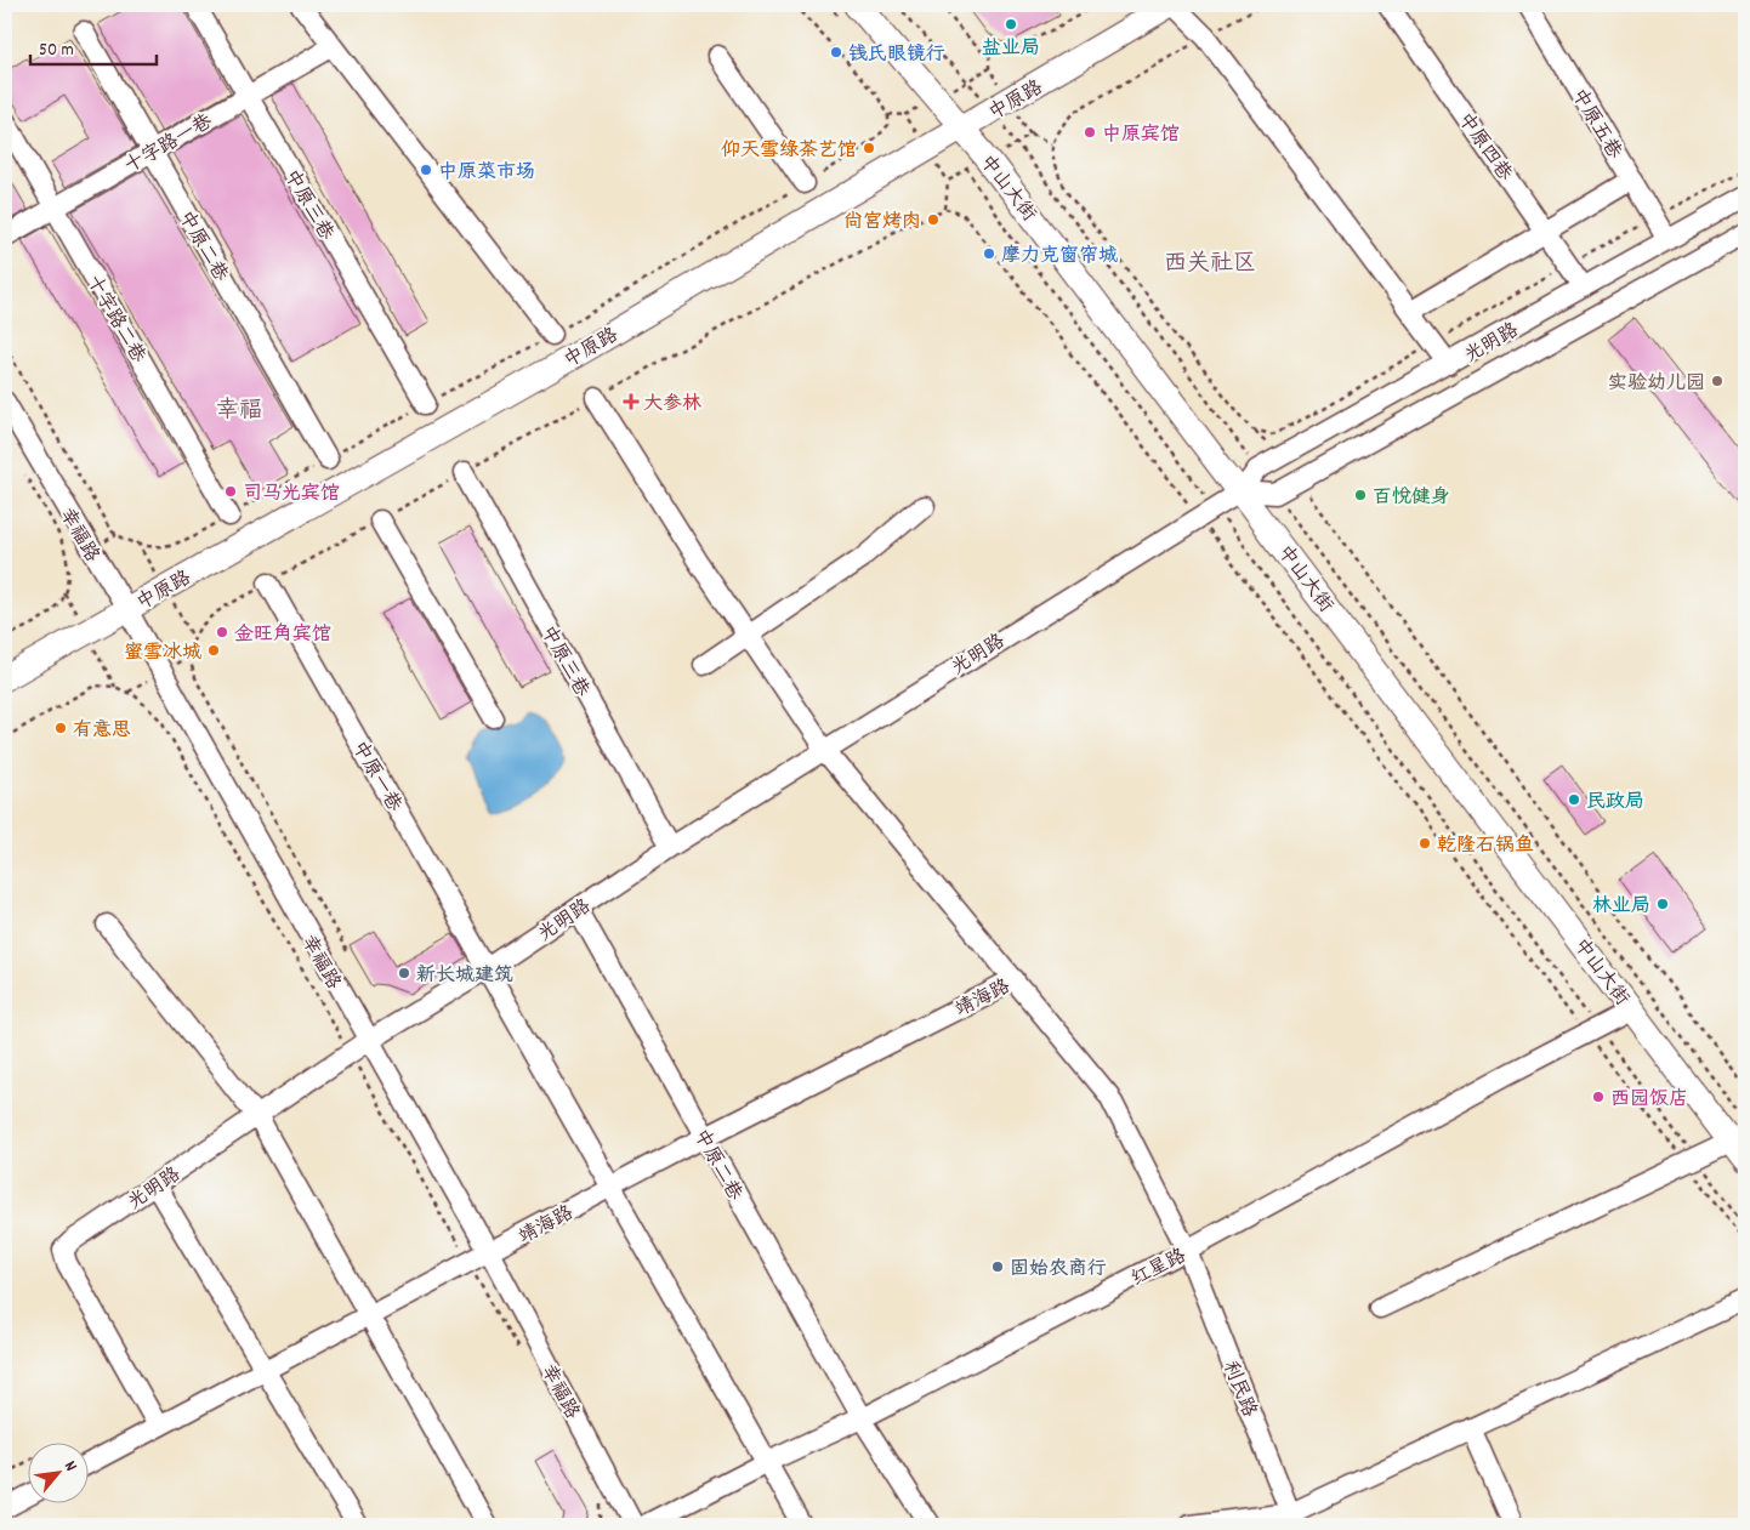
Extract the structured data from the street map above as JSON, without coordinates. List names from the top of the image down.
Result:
{
  "streets": {
    "main road": ["中原路", "中山大街"],
    "street": [
      "中原五巷",
      "十字路一巷",
      "中原四巷",
      "中原三巷",
      "中原二巷",
      "十字路二巷",
      "光明路",
      "幸福路",
      "中原一巷",
      "靖海路",
      "红星路",
      "利民路"
    ]
  },
  "crossings": [
    ["中原路", "中山大街"],
    ["中原路", "幸福路"],
    ["中原五巷", "光明路"],
    ["十字路一巷", "中原三巷"],
    ["十字路一巷", "中原二巷"],
    ["十字路一巷", "十字路二巷"],
    ["中原四巷", "光明路"],
    ["中山大街", "光明路"],
    ["中山大街", "红星路"],
    ["中原三巷", "光明路"],
    ["中原二巷", "光明路"],
    ["中原二巷", "靖海路"],
    ["中原二巷", "红星路"],
    ["光明路", "幸福路"],
    ["光明路", "中原一巷"],
    ["光明路", "靖海路"],
    ["光明路", "利民路"],
    ["幸福路", "靖海路"],
    ["中原一巷", "靖海路"],
    ["中原一巷", "红星路"],
    ["靖海路", "利民路"],
    ["红星路", "利民路"]
  ],
  "districts": ["西关社区", "幸福"],
  "places": {
    "other": [
      "盐业局",
      "钱氏眼镜行",
      "中原宾馆",
      "仰天雪绿茶艺馆",
      "中原菜市场",
      "尚宫烤肉",
      "摩力克窗帘城",
      "实验幼儿园",
      "司马光宾馆",
      "百悦健身",
      "金旺角宾馆",
      "蜜雪冰城",
      "有意思",
      "民政局",
      "乾隆石锅鱼",
      "林业局",
      "新长城建筑",
      "西园饭店",
      "固始农商行"
    ],
    "health": ["大参林"]
  },
  "scale_bar": "50 m",
  "north": "top right"
}
